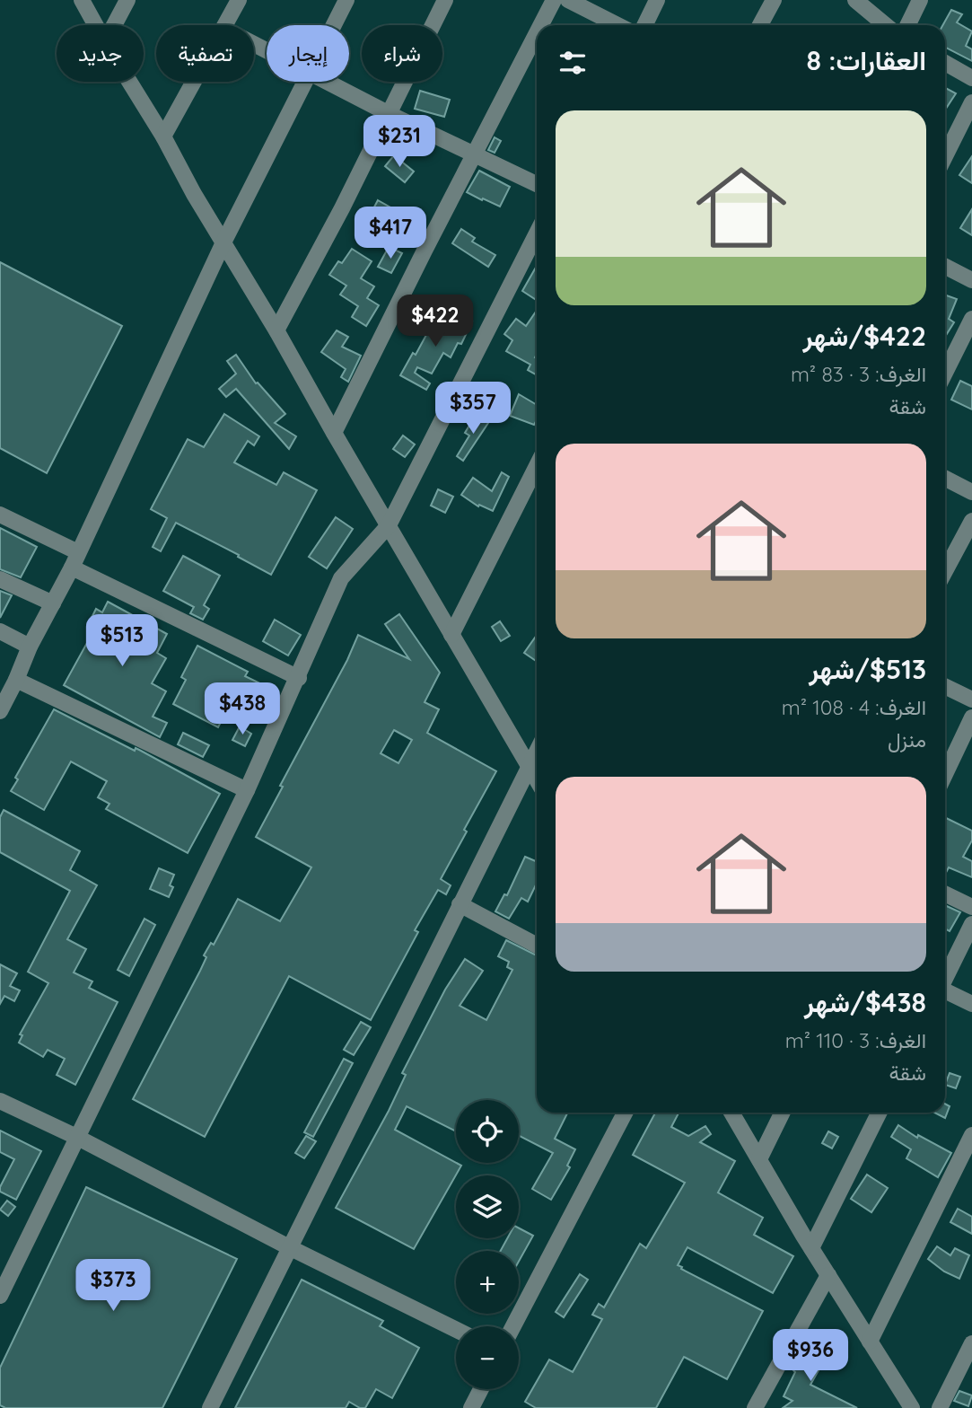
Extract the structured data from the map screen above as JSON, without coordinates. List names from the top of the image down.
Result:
{
  "page": {
    "chip": [
      "شراء",
      "إيجار",
      "تصفية",
      "جديد"
    ],
    "heading": "العقارات: 8",
    "list": [
      {
        "name": "$422/شهر",
        "note": "الغرف: 3 · 83 m² · شقة"
      },
      {
        "name": "$513/شهر",
        "note": "الغرف: 4 · 108 m² · منزل"
      },
      {
        "name": "$438/شهر",
        "note": "الغرف: 3 · 110 m² · شقة"
      }
    ],
    "price": [
      "$231",
      "$417",
      "$422",
      "$357",
      "$513",
      "$438",
      "$373",
      "$936"
    ],
    "map_buttons": ["+", "−"]
  }
}
